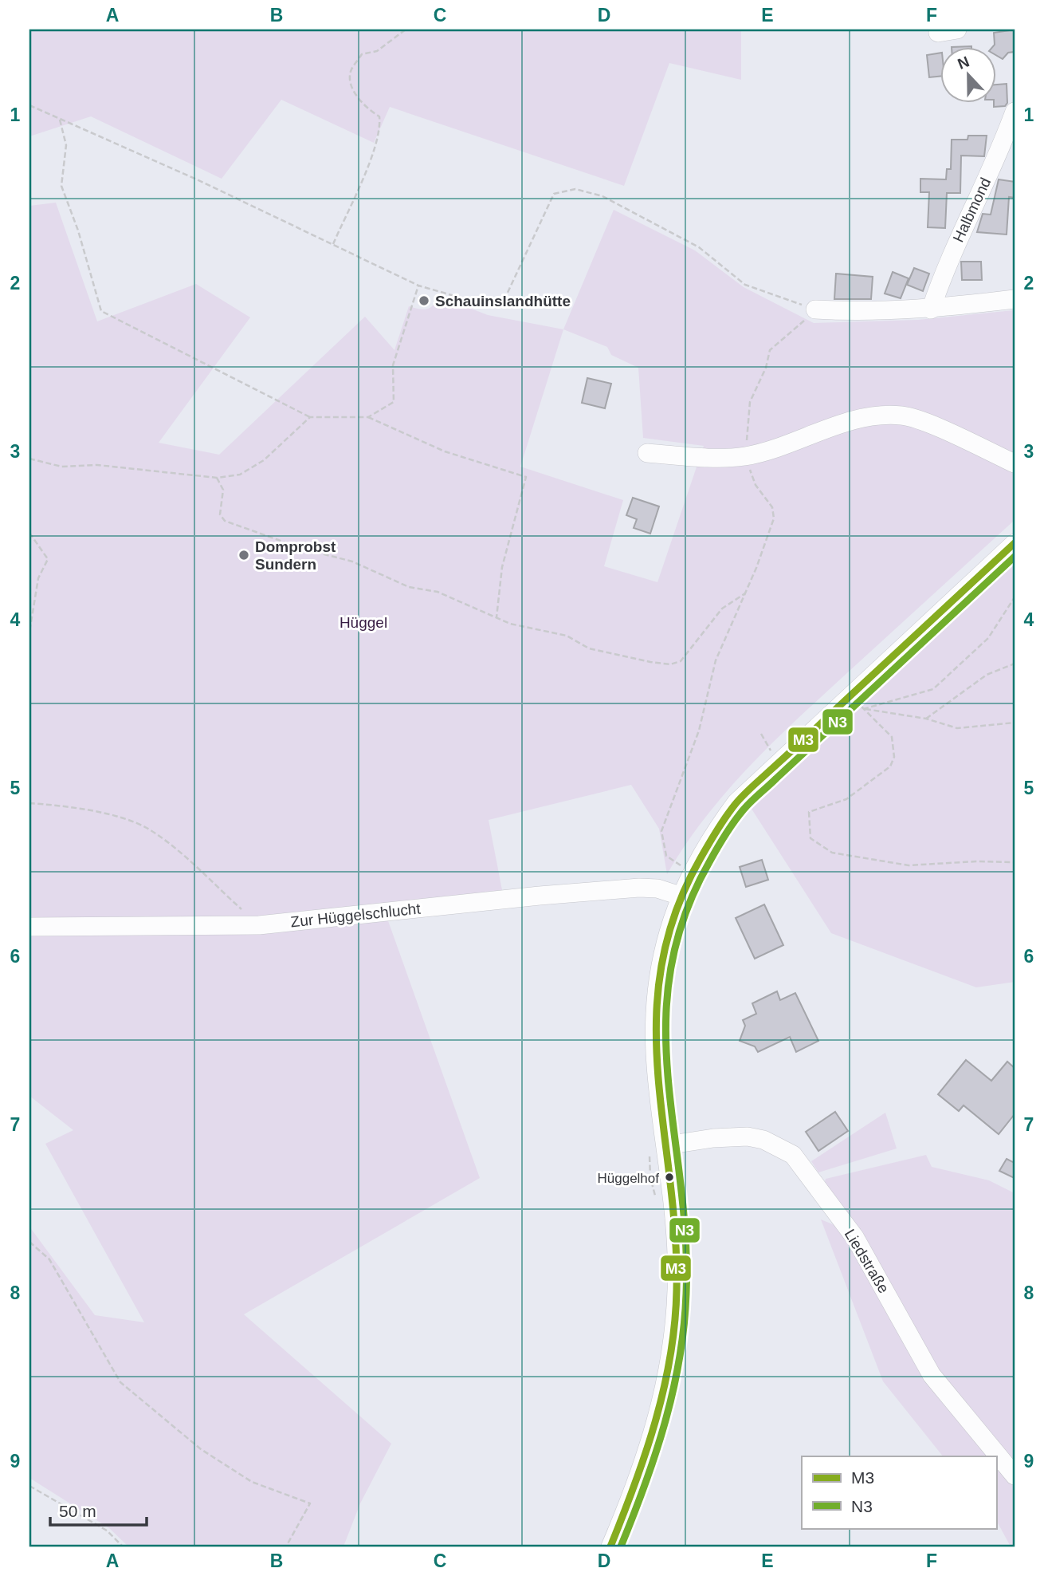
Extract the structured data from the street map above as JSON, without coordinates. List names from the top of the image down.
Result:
{
  "streets": {
    "street": ["Halbmond", "Zur Hüggelschlucht", "Liedstraße"]
  },
  "parks": ["Hüggel"],
  "places": ["Schauinslandhütte", "Domprobst Sundern", "Hüggelhof"],
  "lines": ["transit line M3", "transit line N3"],
  "legend": ["M3", "N3"],
  "scale_bar": "50 m",
  "north": "top",
  "grid": {
    "columns": [
      "A",
      "B",
      "C",
      "D",
      "E",
      "F"
    ],
    "rows": [
      "1",
      "2",
      "3",
      "4",
      "5",
      "6",
      "7",
      "8",
      "9"
    ]
  }
}
